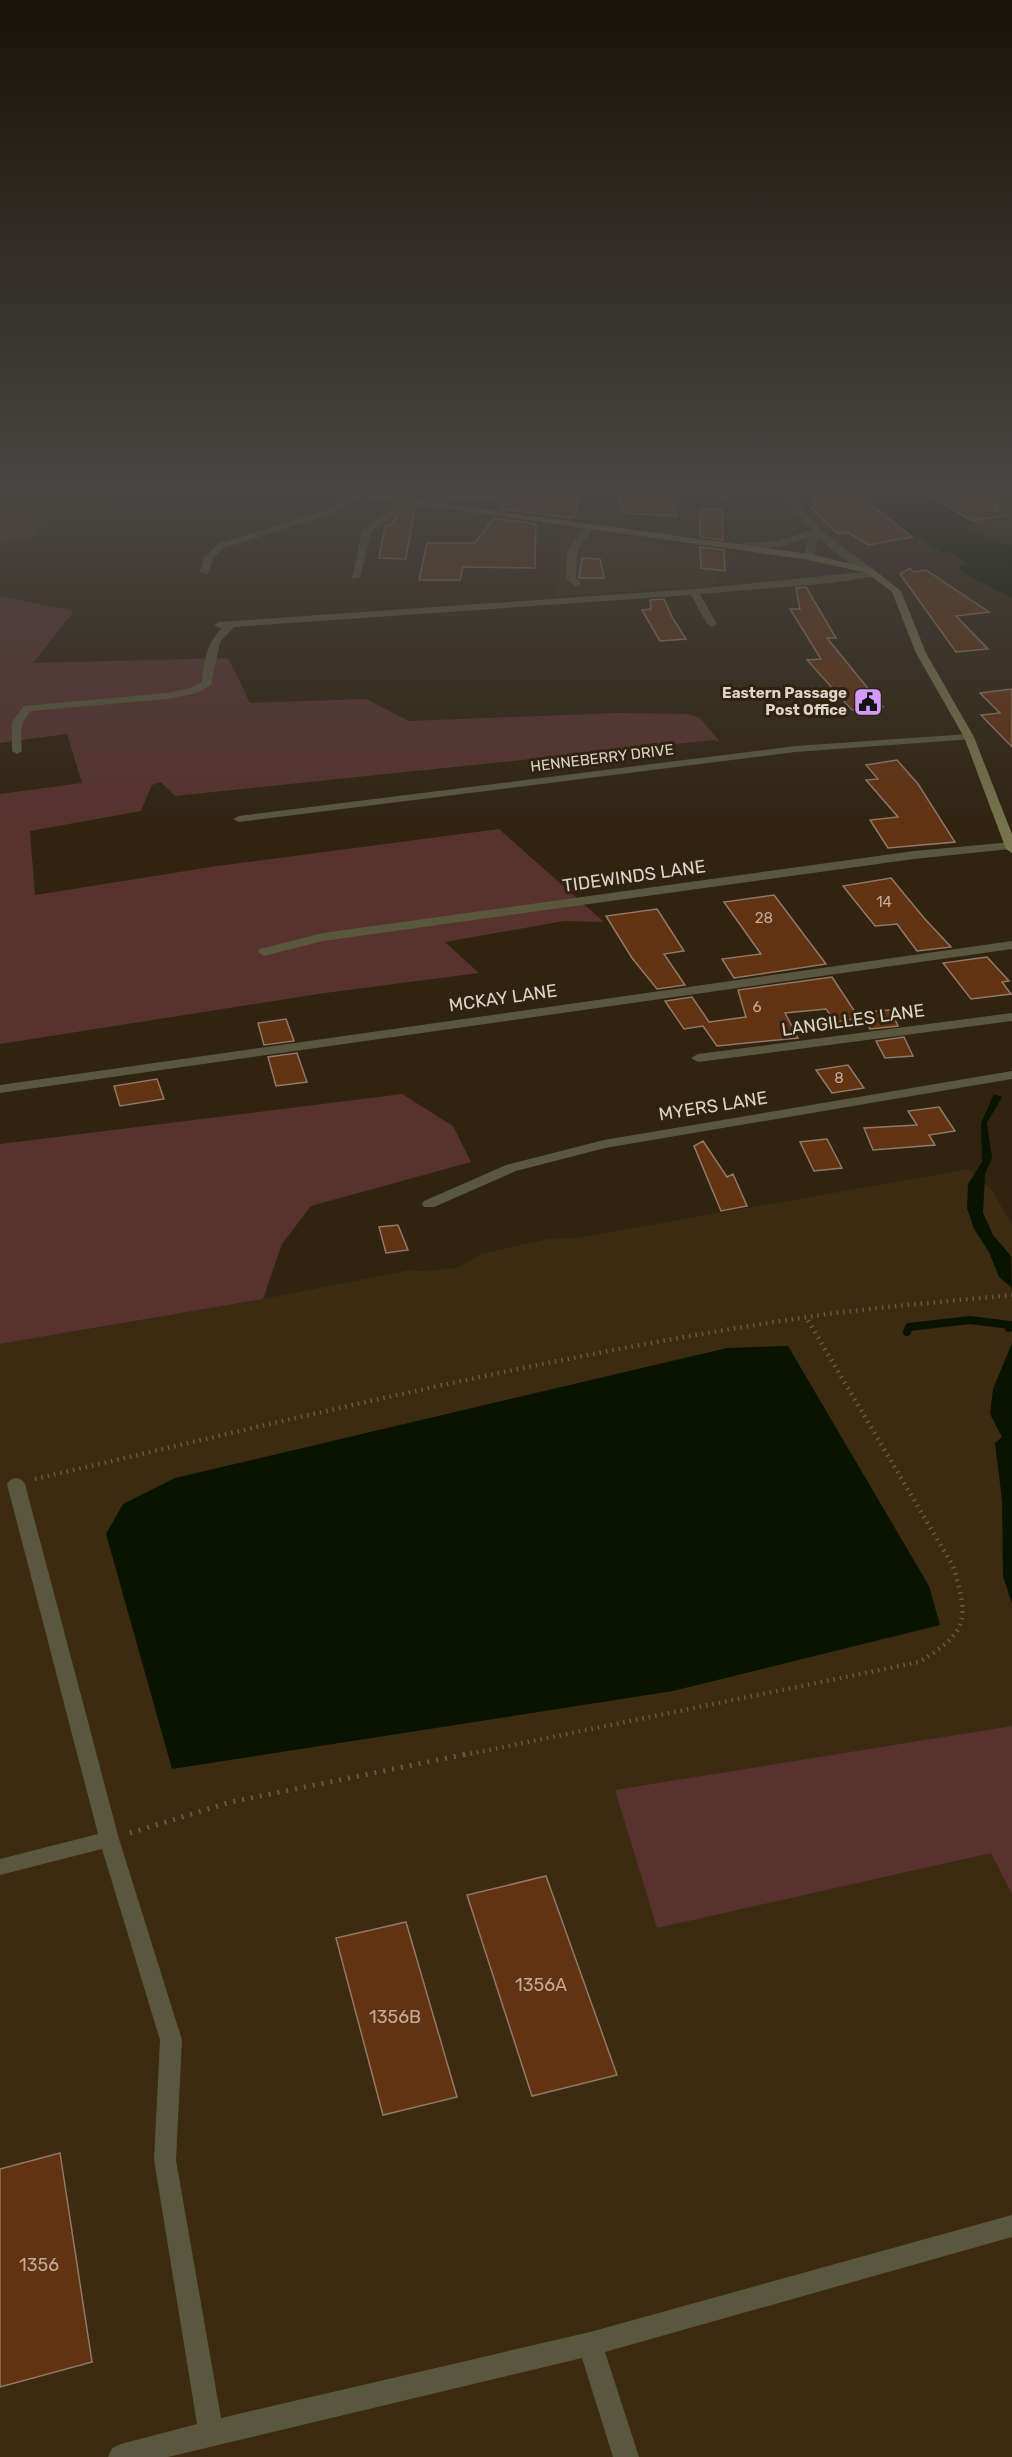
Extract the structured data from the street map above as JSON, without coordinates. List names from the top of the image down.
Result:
{
  "streets": {
    "street": [
      "HENNEBERRY DRIVE",
      "TIDEWINDS LANE",
      "MCKAY LANE",
      "LANGILLES LANE",
      "MYERS LANE"
    ]
  },
  "places": {
    "public building": ["Eastern Passage Post Office"]
  },
  "house_numbers": [
    "14",
    "28",
    "6",
    "8",
    "1356A",
    "1356B",
    "1356"
  ]
}
